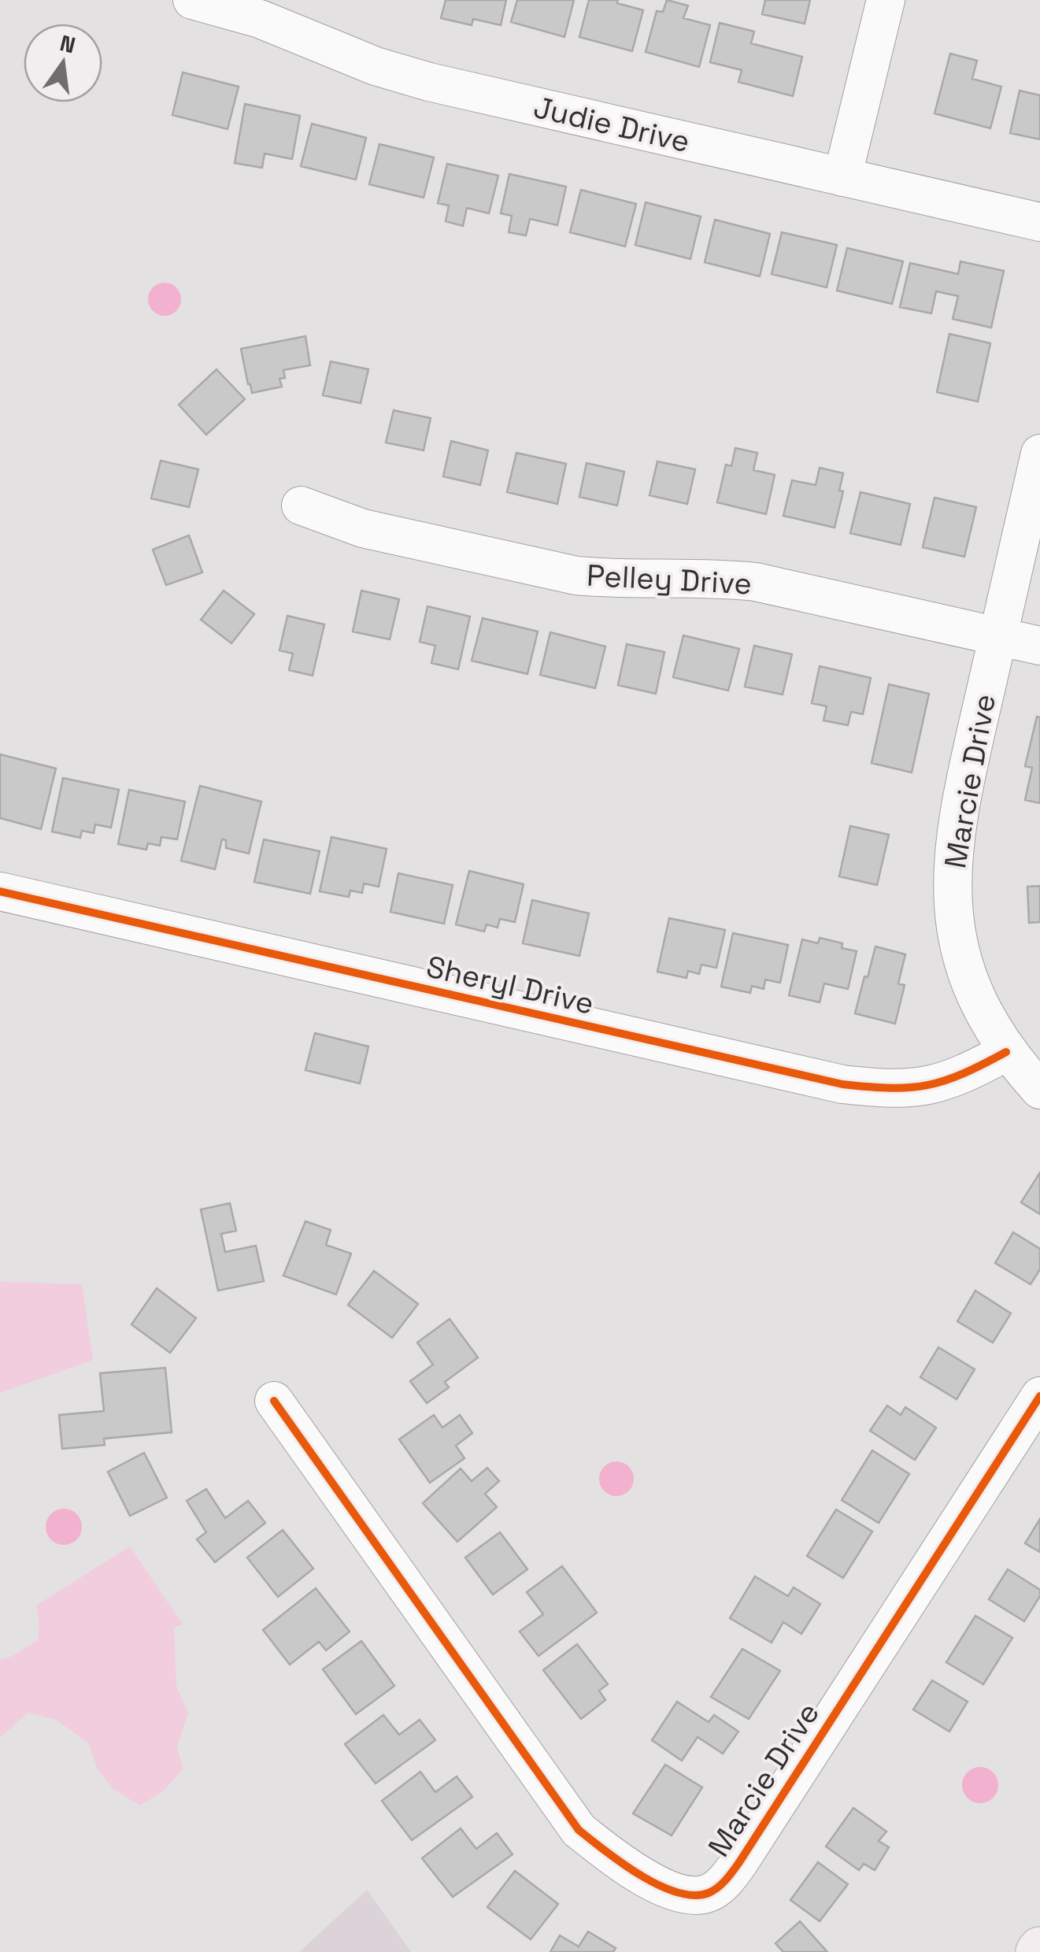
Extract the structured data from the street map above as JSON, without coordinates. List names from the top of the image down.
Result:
{
  "streets": {
    "street": [
      "Judie Drive",
      "Pelley Drive",
      "Marcie Drive",
      "Sheryl Drive"
    ]
  },
  "crossings": [
    ["Pelley Drive", "Marcie Drive"],
    ["Marcie Drive", "Sheryl Drive"]
  ],
  "north": "top"
}
